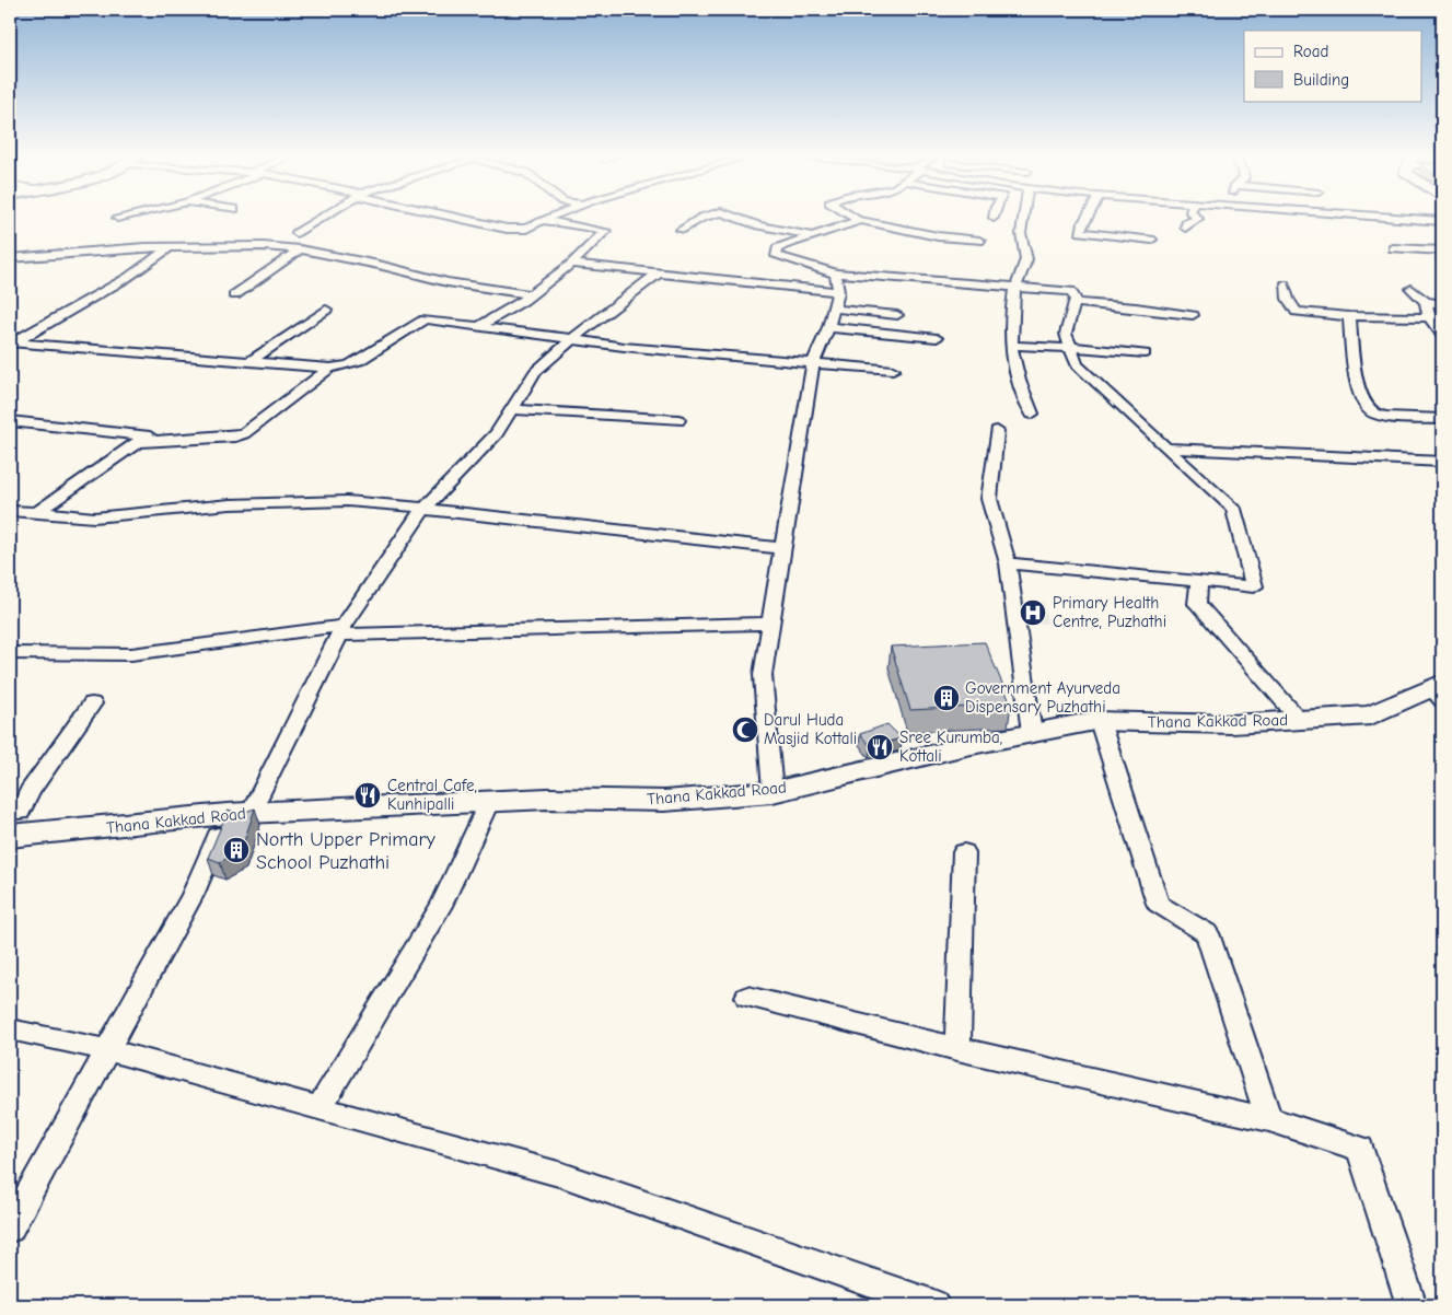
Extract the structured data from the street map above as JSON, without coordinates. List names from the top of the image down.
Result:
{
  "streets": {
    "main road": ["Thana Kakkad Road"]
  },
  "places": {
    "hospital": ["Primary Health Centre, Puzhathi"],
    "building": ["Government Ayurveda Dispensary Puzhathi", "North Upper Primary School Puzhathi"],
    "mosque": ["Darul Huda Masjid Kottali"],
    "restaurant": ["Sree Kurumba, Kottali", "Central Cafe, Kunhipalli"]
  },
  "legend": ["Road", "Building"]
}
